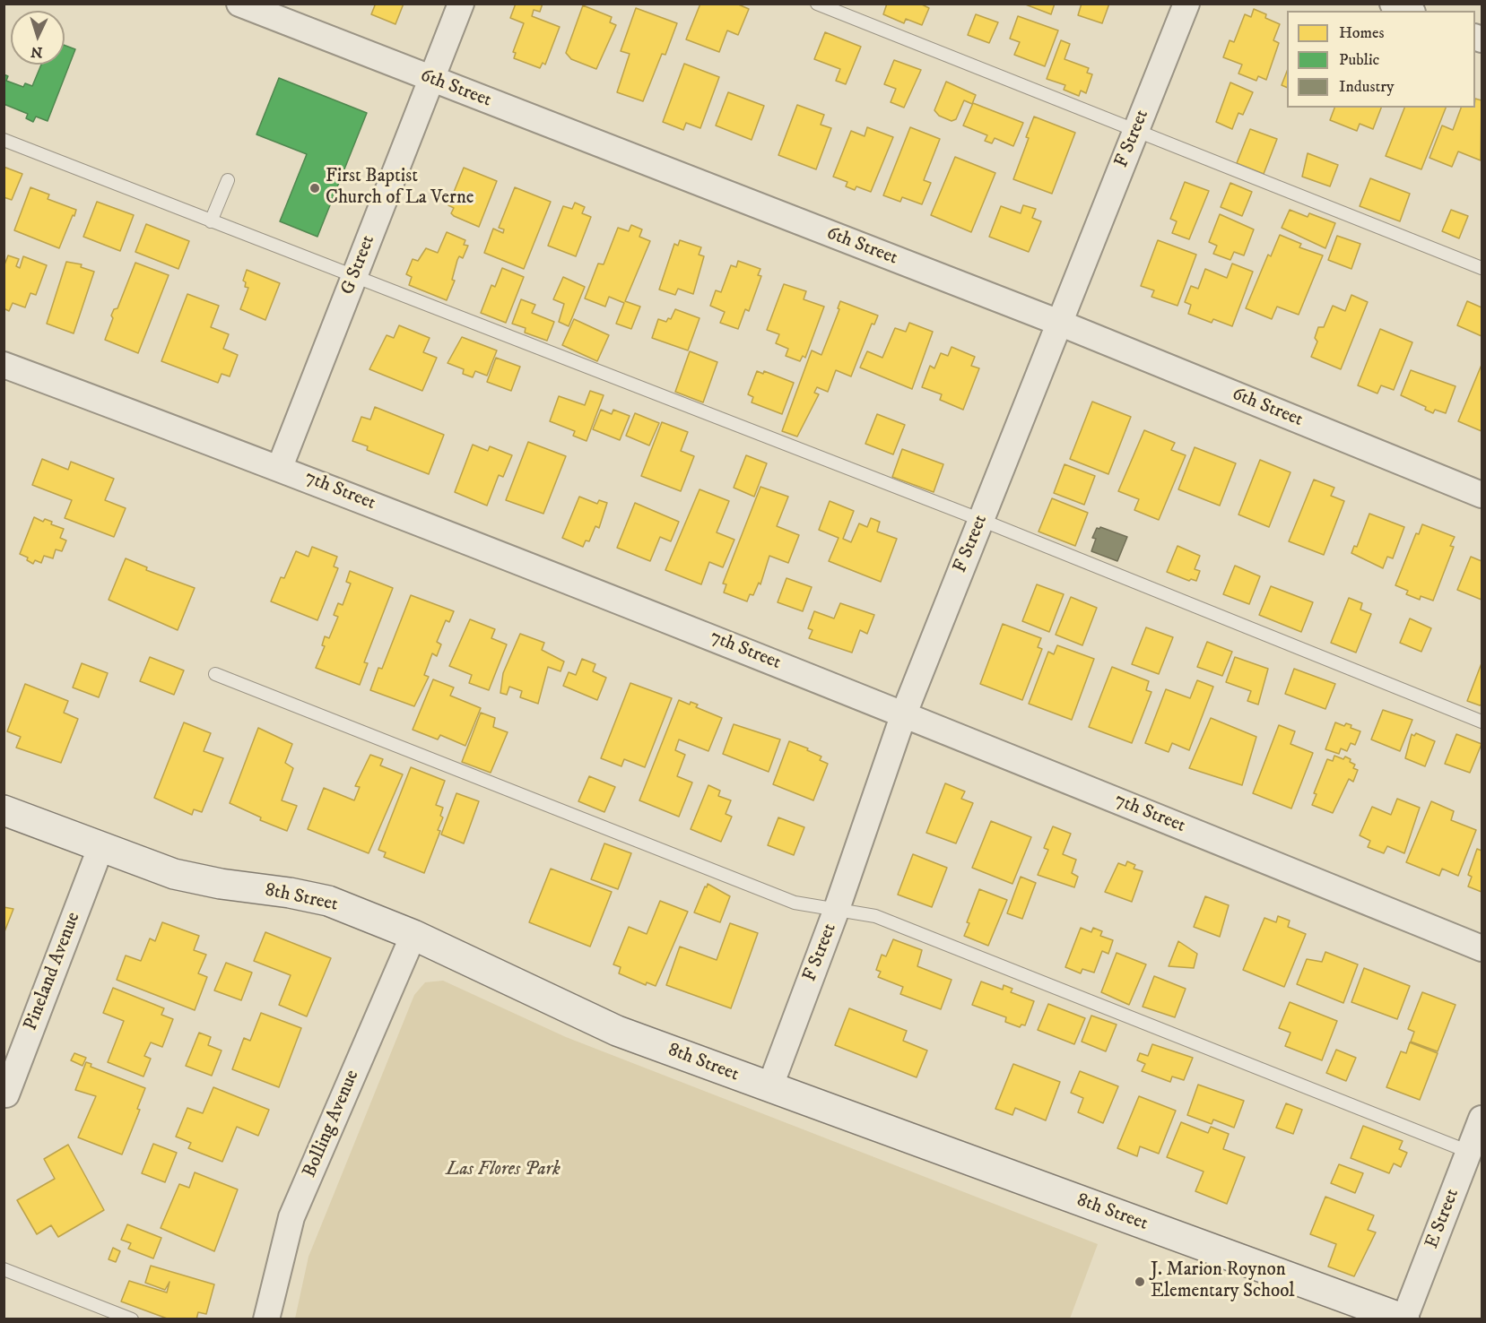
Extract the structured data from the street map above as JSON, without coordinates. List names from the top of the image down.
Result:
{
  "streets": {
    "street": [
      "6th Street",
      "F Street",
      "G Street",
      "7th Street",
      "8th Street",
      "Pineland Avenue",
      "Bolling Avenue",
      "E Street"
    ]
  },
  "crossings": [
    ["6th Street", "F Street"],
    ["6th Street", "G Street"],
    ["F Street", "7th Street"],
    ["F Street", "8th Street"],
    ["G Street", "7th Street"],
    ["8th Street", "Pineland Avenue"],
    ["8th Street", "Bolling Avenue"],
    ["8th Street", "E Street"]
  ],
  "parks": ["Las Flores Park"],
  "places": ["First Baptist Church of La Verne", "J. Marion Roynon Elementary School"],
  "legend": ["Homes", "Public", "Industry"],
  "north": "bottom"
}
